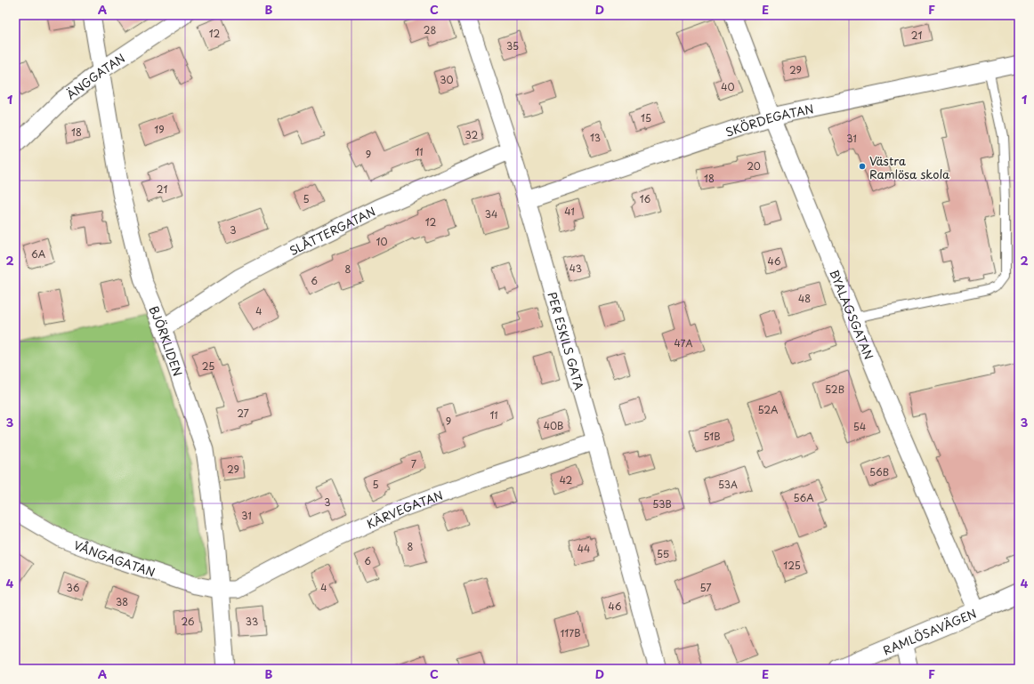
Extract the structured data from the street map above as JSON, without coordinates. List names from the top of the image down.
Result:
{
  "streets": {
    "street": [
      "ÄNGGATAN",
      "SKÖRDEGATAN",
      "SLÅTTERGATAN",
      "BYALAGSGATAN",
      "PER ESKILS GATA",
      "BJÖRKLIDEN",
      "KÄRVEGATAN",
      "VÅNGAGATAN",
      "RAMLÖSAVÄGEN"
    ]
  },
  "crossings": [
    ["ÄNGGATAN", "BJÖRKLIDEN"],
    ["SKÖRDEGATAN", "BYALAGSGATAN"],
    ["SKÖRDEGATAN", "PER ESKILS GATA"],
    ["SLÅTTERGATAN", "PER ESKILS GATA"],
    ["SLÅTTERGATAN", "BJÖRKLIDEN"],
    ["BYALAGSGATAN", "RAMLÖSAVÄGEN"],
    ["PER ESKILS GATA", "KÄRVEGATAN"],
    ["BJÖRKLIDEN", "KÄRVEGATAN"],
    ["BJÖRKLIDEN", "VÅNGAGATAN"],
    ["KÄRVEGATAN", "VÅNGAGATAN"]
  ],
  "places": ["Västra Ramlösa skola"],
  "house_numbers": [
    "28",
    "12",
    "21",
    "35",
    "29",
    "30",
    "40",
    "15",
    "19",
    "18",
    "32",
    "13",
    "31",
    "11",
    "9",
    "20",
    "18",
    "21",
    "5",
    "16",
    "41",
    "34",
    "12",
    "3",
    "10",
    "6A",
    "46",
    "43",
    "8",
    "6",
    "48",
    "4",
    "47A",
    "25",
    "52B",
    "52A",
    "27",
    "11",
    "9",
    "40B",
    "54",
    "51B",
    "7",
    "29",
    "56B",
    "42",
    "5",
    "53A",
    "56A",
    "3",
    "53B",
    "31",
    "8",
    "44",
    "55",
    "6",
    "125",
    "36",
    "4",
    "57",
    "38",
    "46",
    "26",
    "33",
    "117B"
  ],
  "grid": {
    "columns": [
      "A",
      "B",
      "C",
      "D",
      "E",
      "F"
    ],
    "rows": [
      "1",
      "2",
      "3",
      "4"
    ]
  }
}
